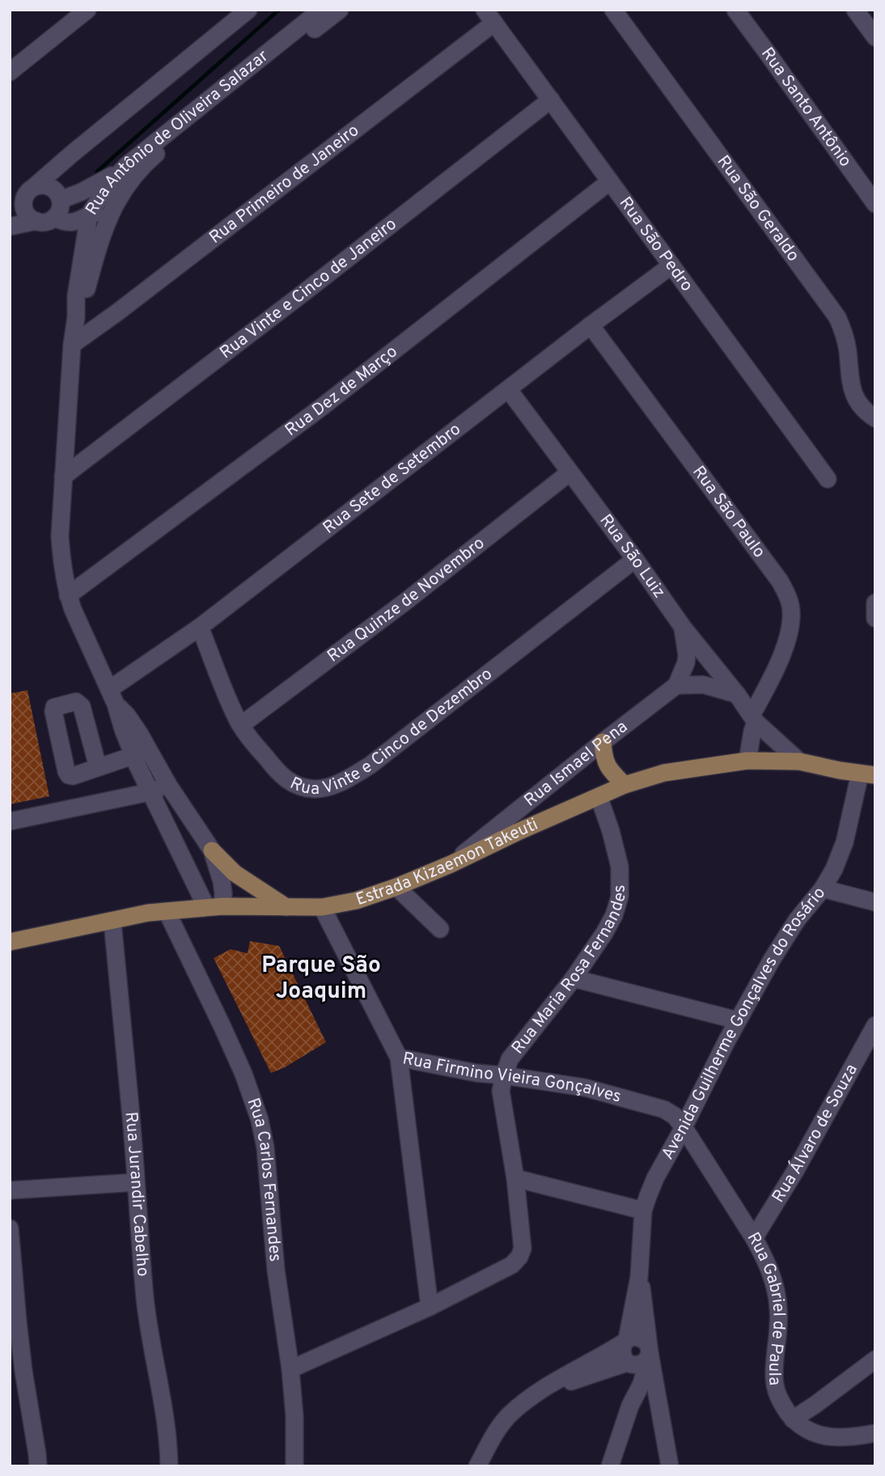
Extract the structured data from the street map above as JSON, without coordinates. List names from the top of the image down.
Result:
{
  "streets": {
    "main road": ["Estrada Kizaemon Takeuti"],
    "street": [
      "Rua Santo Antônio",
      "Rua Antônio de Oliveira Salazar",
      "Rua Primeiro de Janeiro",
      "Rua São Geraldo",
      "Rua São Pedro",
      "Rua Vinte e Cinco de Janeiro",
      "Rua Dez de Março",
      "Rua Sete de Setembro",
      "Rua São Paulo",
      "Rua São Luiz",
      "Rua Quinze de Novembro",
      "Rua Vinte e Cinco de Dezembro",
      "Rua Ismael Pena",
      "Rua Maria Rosa Fernandes",
      "Avenida Guilherme Gonçalves do Rosário",
      "Rua Firmino Vieira Gonçalves",
      "Rua Álvaro de Souza",
      "Rua Carlos Fernandes",
      "Rua Jurandir Cabelho",
      "Rua Gabriel de Paula"
    ]
  },
  "crossings": [
    ["Rua Antônio de Oliveira Salazar", "Rua Primeiro de Janeiro"],
    ["Rua Antônio de Oliveira Salazar", "Rua Vinte e Cinco de Janeiro"],
    ["Rua Antônio de Oliveira Salazar", "Rua Dez de Março"],
    ["Rua Antônio de Oliveira Salazar", "Rua Sete de Setembro"],
    ["Rua Antônio de Oliveira Salazar", "Estrada Kizaemon Takeuti"],
    ["Rua Primeiro de Janeiro", "Rua São Pedro"],
    ["Rua São Pedro", "Rua Vinte e Cinco de Janeiro"],
    ["Rua São Pedro", "Rua Dez de Março"],
    ["Rua São Pedro", "Rua Sete de Setembro"],
    ["Rua Sete de Setembro", "Rua São Paulo"],
    ["Rua Sete de Setembro", "Rua São Luiz"],
    ["Rua Sete de Setembro", "Rua Vinte e Cinco de Dezembro"],
    ["Rua São Paulo", "Rua São Luiz"],
    ["Rua São Luiz", "Rua Quinze de Novembro"],
    ["Rua São Luiz", "Rua Vinte e Cinco de Dezembro"],
    ["Rua São Luiz", "Estrada Kizaemon Takeuti"],
    ["Rua Quinze de Novembro", "Rua Vinte e Cinco de Dezembro"],
    ["Rua Ismael Pena", "Estrada Kizaemon Takeuti"],
    ["Estrada Kizaemon Takeuti", "Rua Maria Rosa Fernandes"],
    ["Estrada Kizaemon Takeuti", "Avenida Guilherme Gonçalves do Rosário"],
    ["Estrada Kizaemon Takeuti", "Rua Firmino Vieira Gonçalves"],
    ["Estrada Kizaemon Takeuti", "Rua Carlos Fernandes"],
    ["Estrada Kizaemon Takeuti", "Rua Jurandir Cabelho"],
    ["Rua Maria Rosa Fernandes", "Rua Firmino Vieira Gonçalves"],
    ["Rua Maria Rosa Fernandes", "Rua Carlos Fernandes"],
    ["Avenida Guilherme Gonçalves do Rosário", "Rua Firmino Vieira Gonçalves"],
    ["Avenida Guilherme Gonçalves do Rosário", "Rua Gabriel de Paula"],
    ["Rua Firmino Vieira Gonçalves", "Rua Gabriel de Paula"],
    ["Rua Álvaro de Souza", "Rua Gabriel de Paula"]
  ],
  "districts": ["Parque São Joaquim"]
}
